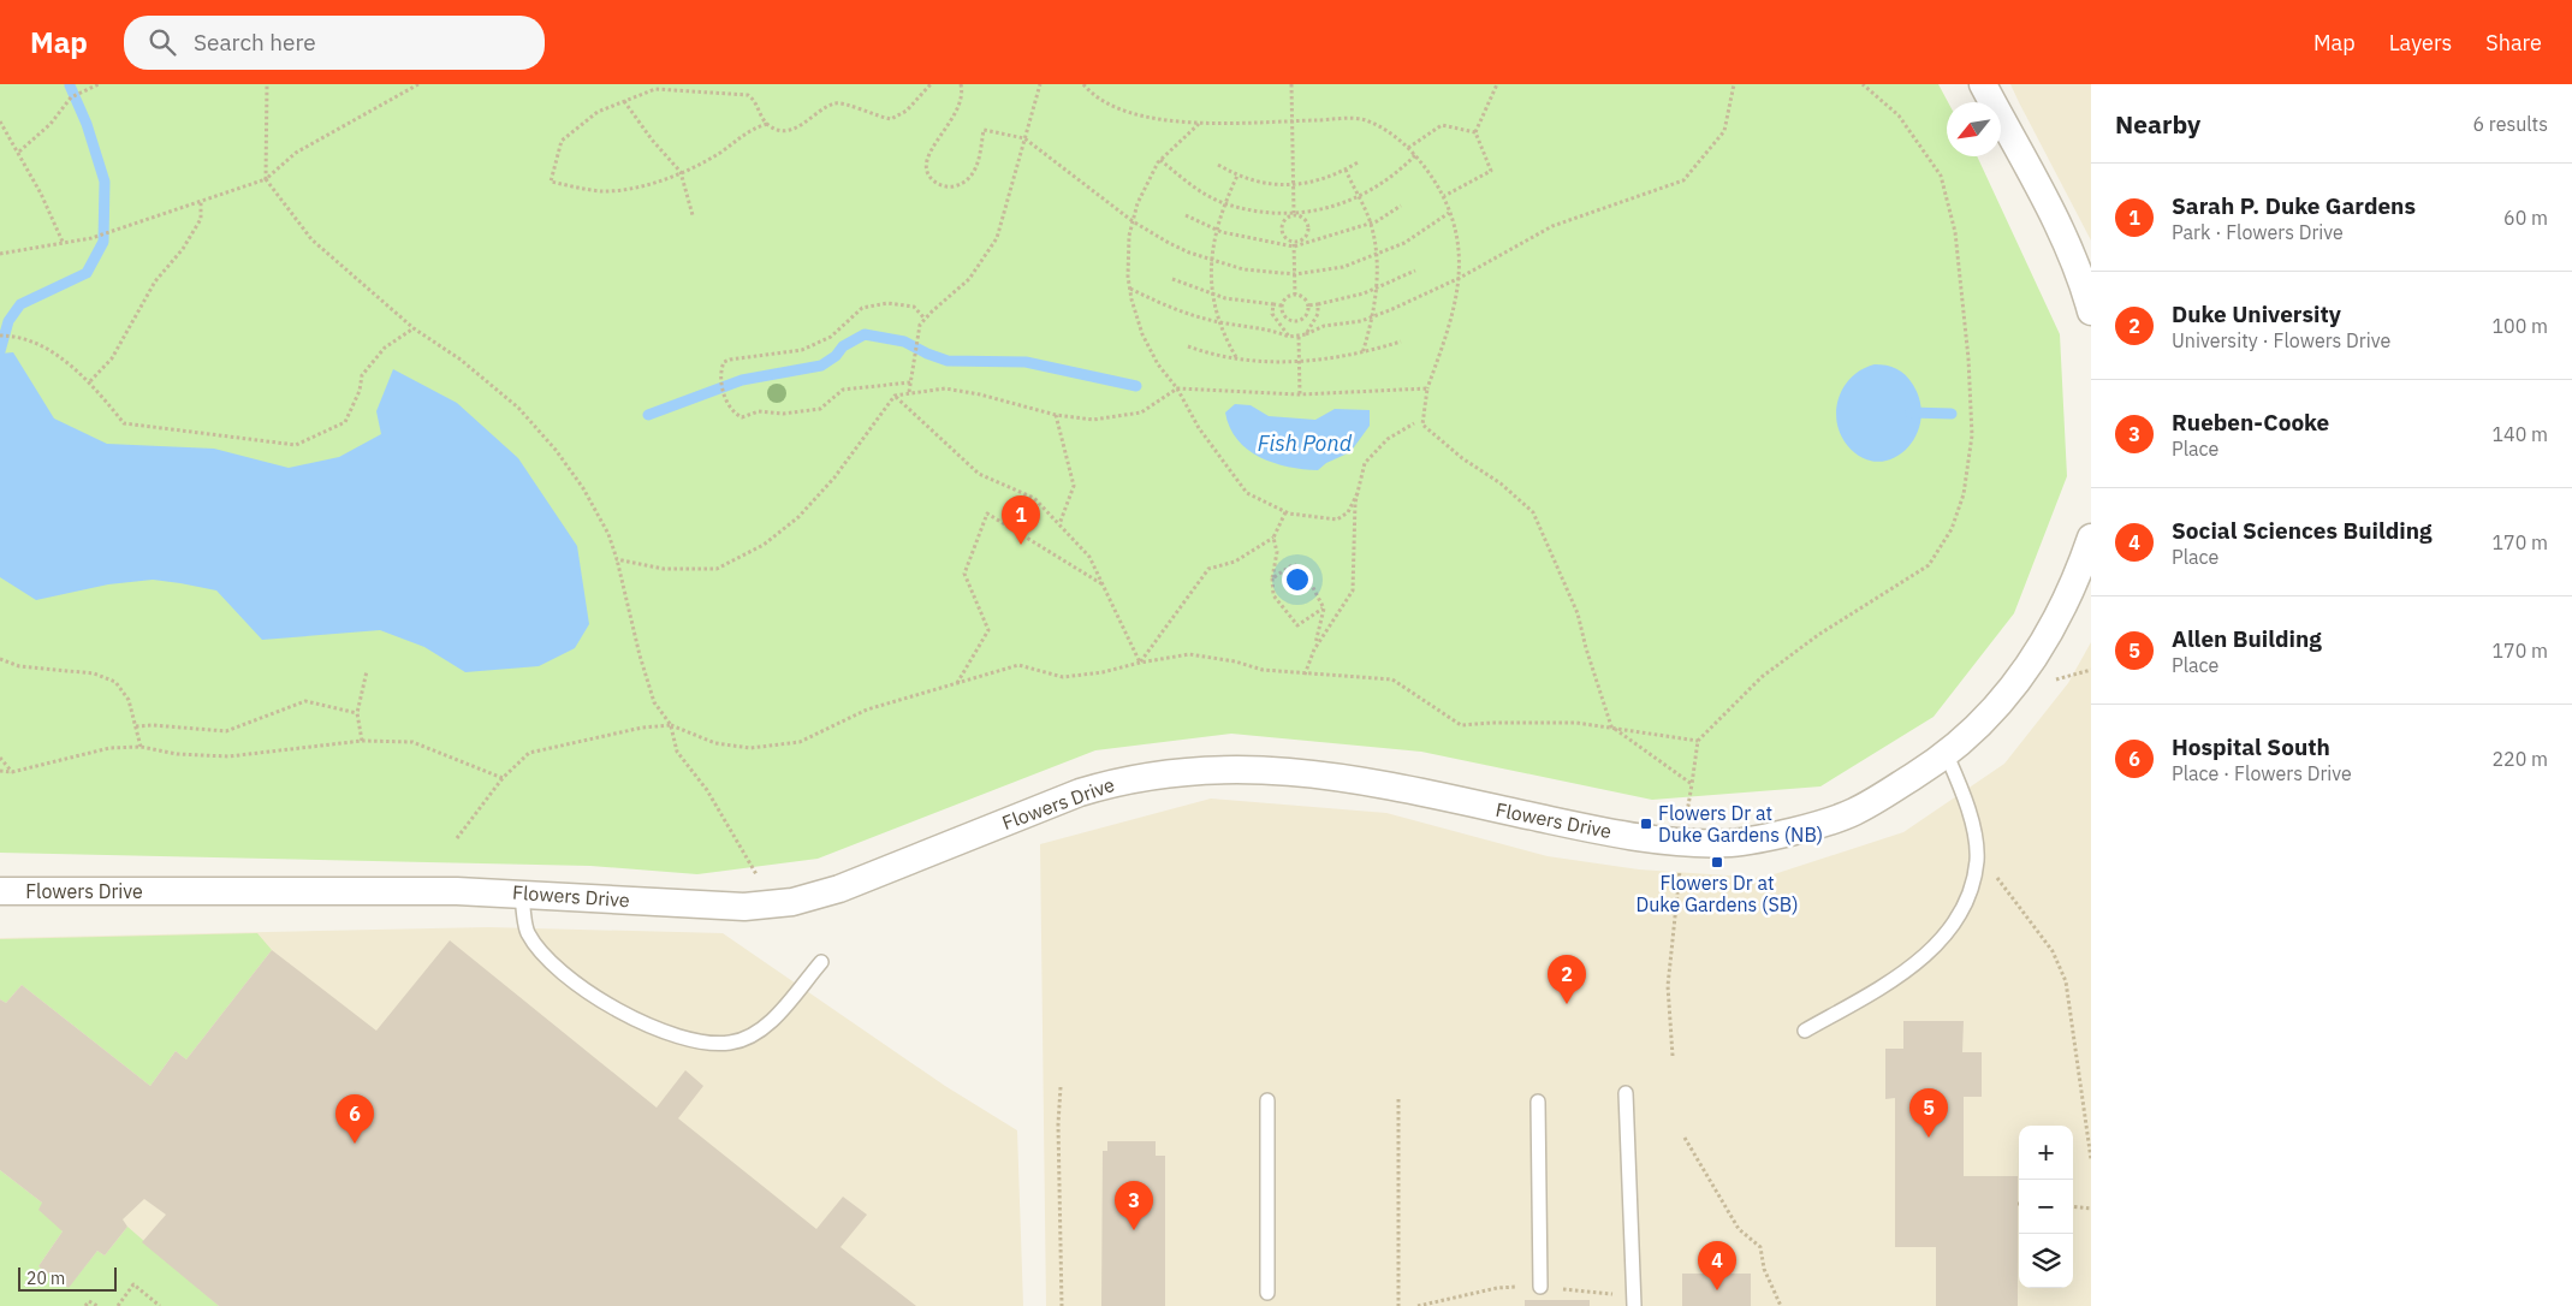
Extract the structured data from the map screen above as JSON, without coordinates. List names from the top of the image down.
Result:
{
  "streets": {
    "street": ["Flowers Drive"]
  },
  "water": ["Fish Pond"],
  "places": {
    "transit": ["Flowers Dr at Duke Gardens (NB)", "Flowers Dr at Duke Gardens (SB)"]
  },
  "scale_bar": "20 m",
  "north": "bottom left",
  "page": {
    "header": "Map",
    "search": "Search here",
    "nav": ["Map", "Layers", "Share"],
    "heading": ["Nearby", "6 results"],
    "list": [
      {
        "mark": "1",
        "name": "Sarah P. Duke Gardens",
        "note": "Park · Flowers Drive",
        "value": "60 m"
      },
      {
        "mark": "2",
        "name": "Duke University",
        "note": "University · Flowers Drive",
        "value": "100 m"
      },
      {
        "mark": "3",
        "name": "Rueben-Cooke",
        "note": "Place",
        "value": "140 m"
      },
      {
        "mark": "4",
        "name": "Social Sciences Building",
        "note": "Place",
        "value": "170 m"
      },
      {
        "mark": "5",
        "name": "Allen Building",
        "note": "Place",
        "value": "170 m"
      },
      {
        "mark": "6",
        "name": "Hospital South",
        "note": "Place · Flowers Drive",
        "value": "220 m"
      }
    ],
    "pins": [
      "1",
      "2",
      "5",
      "6",
      "3",
      "4"
    ],
    "map_buttons": ["+", "−"],
    "scale": "20 m"
  }
}
